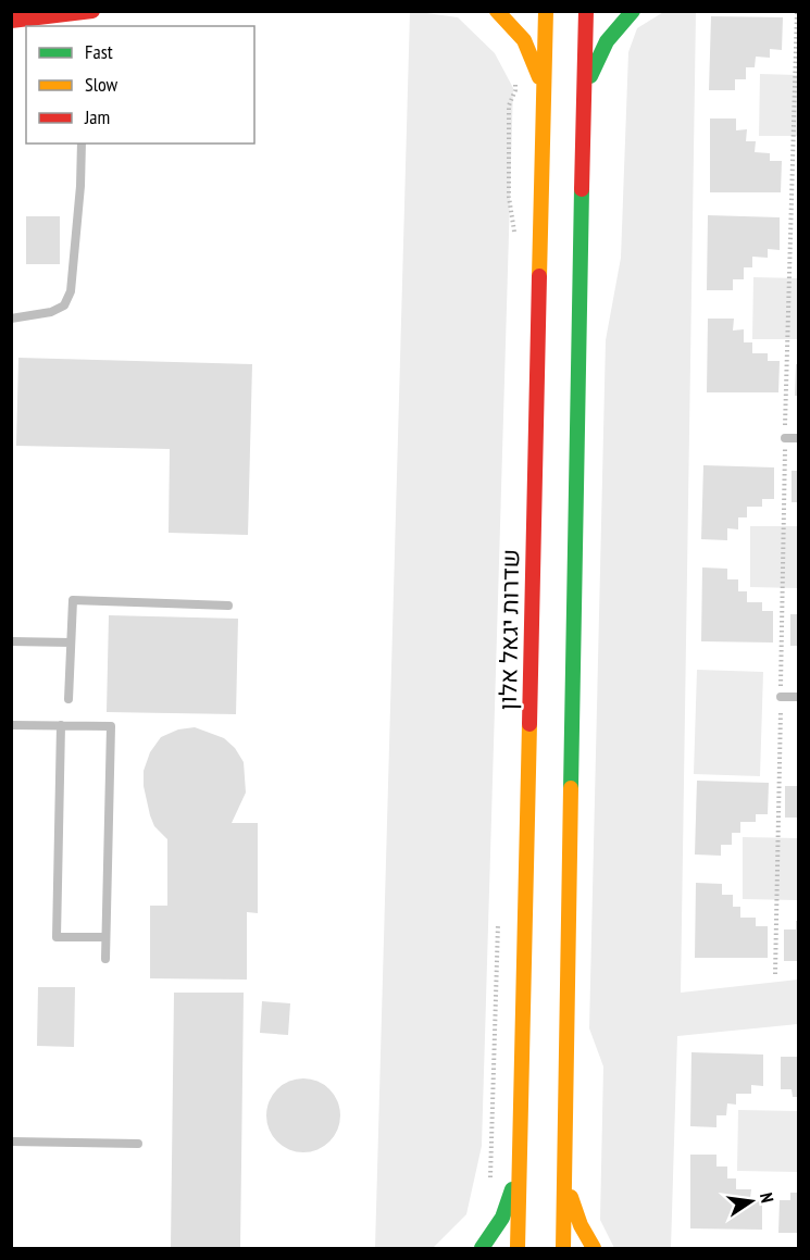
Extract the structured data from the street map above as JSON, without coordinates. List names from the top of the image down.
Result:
{
  "streets": {
    "main road": ["שדרות יגאל אלון"]
  },
  "legend": ["Fast", "Slow", "Jam"],
  "north": "right"
}
